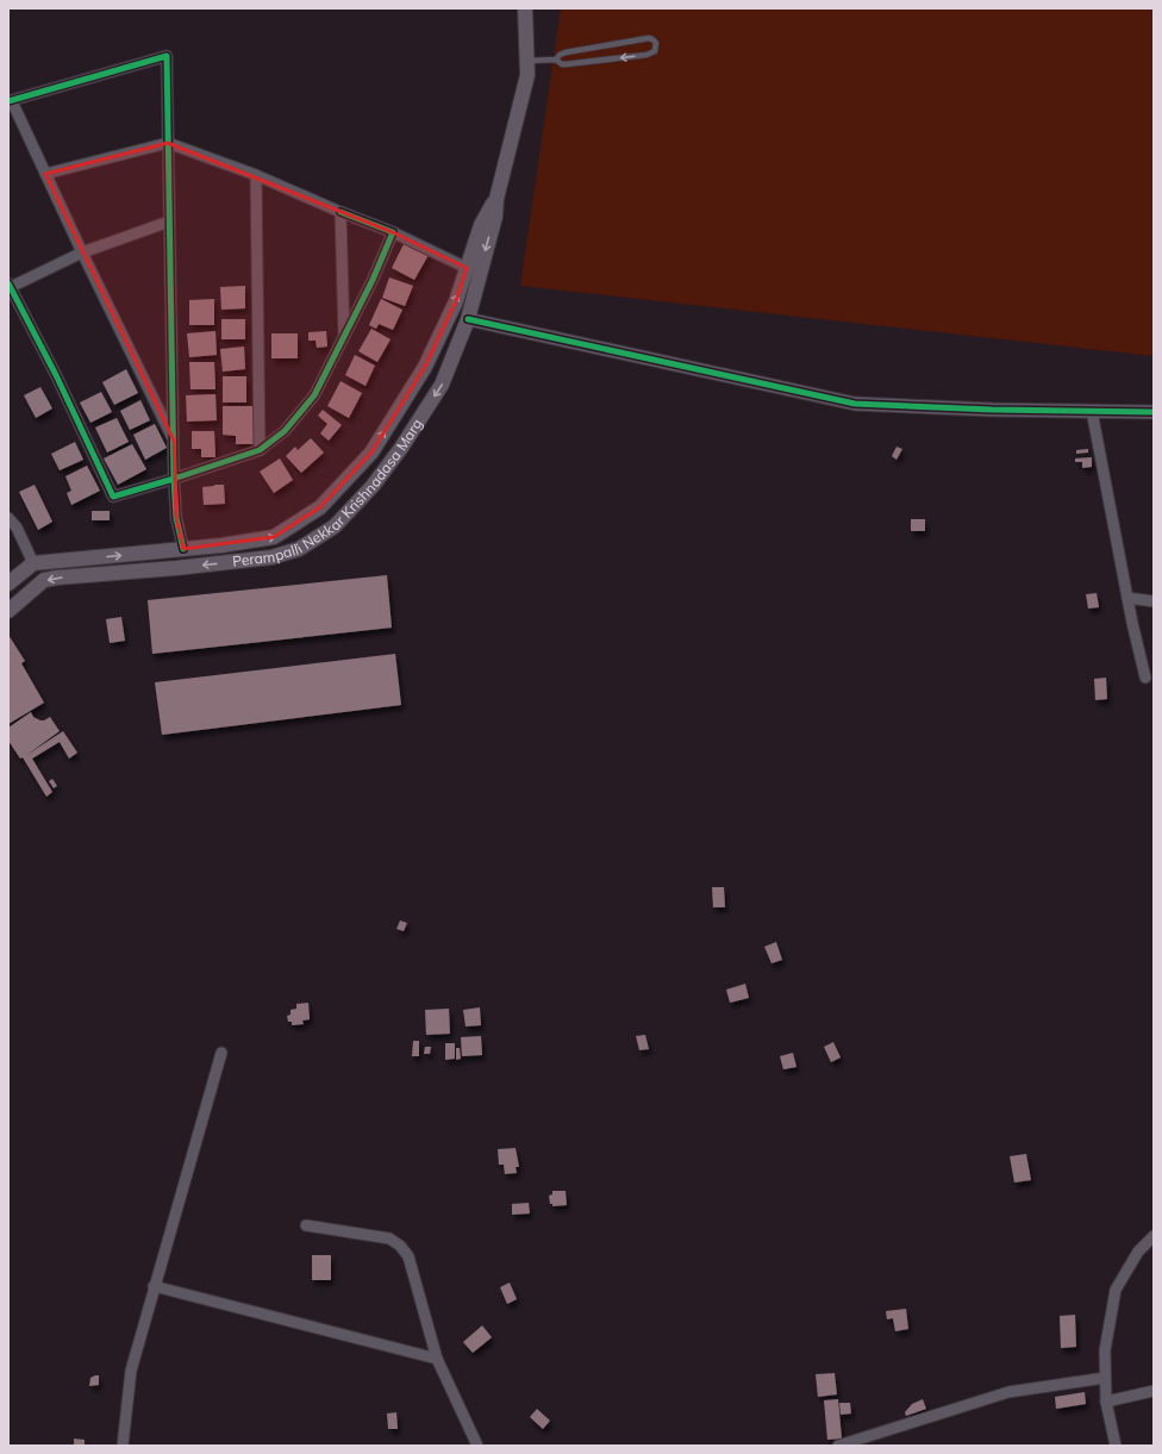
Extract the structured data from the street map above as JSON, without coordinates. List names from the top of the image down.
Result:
{
  "streets": {
    "main road": ["Perampalli Nekkar Krishnadasa Marg"]
  }
}
